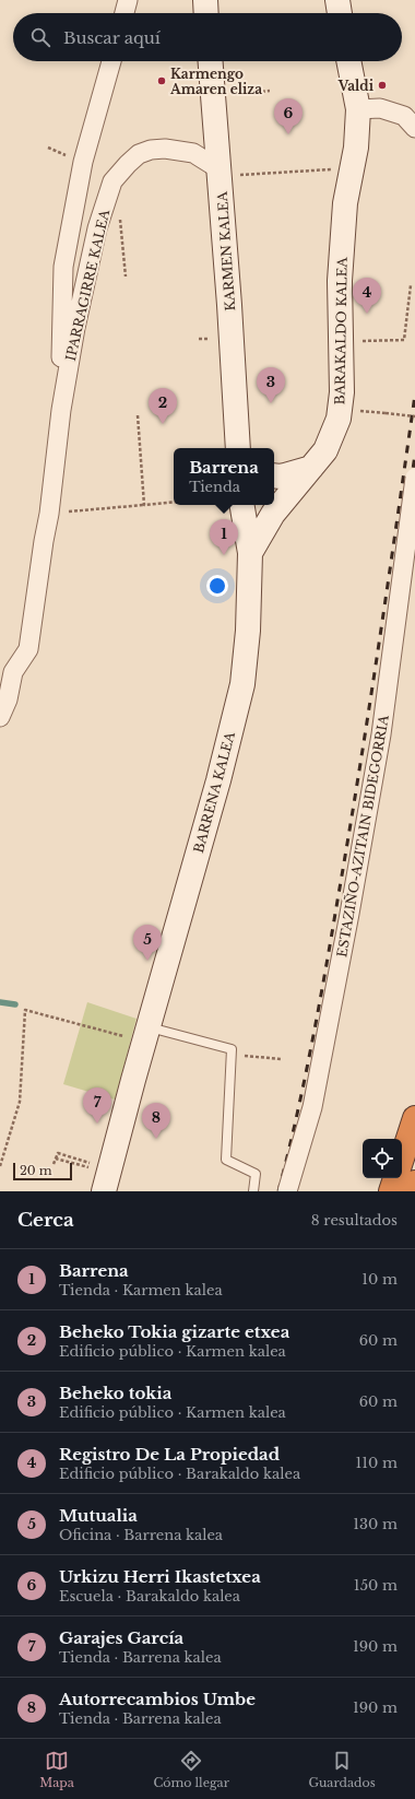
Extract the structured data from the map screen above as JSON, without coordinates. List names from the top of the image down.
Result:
{
  "streets": {
    "street": [
      "KARMEN KALEA",
      "IPARRAGIRRE KALEA",
      "BARAKALDO KALEA",
      "BARRENA KALEA",
      "ESTAZIÑO-AZITAIN BIDEGORRIA"
    ]
  },
  "crossings": [
    ["KARMEN KALEA", "IPARRAGIRRE KALEA"],
    ["BARAKALDO KALEA", "BARRENA KALEA"]
  ],
  "places": ["Karmengo Amaren eliza", "Valdi"],
  "scale_bar": "20 m",
  "page": {
    "search": "Buscar aquí",
    "pins": [
      "6",
      "4",
      "3",
      "2",
      "1",
      "5",
      "7",
      "8"
    ],
    "popup": ["Barrena", "Tienda"],
    "scale": "20 m",
    "heading": ["Cerca", "8 resultados"],
    "list": [
      {
        "mark": "1",
        "name": "Barrena",
        "note": "Tienda · Karmen kalea",
        "value": "10 m"
      },
      {
        "mark": "2",
        "name": "Beheko Tokia gizarte etxea",
        "note": "Edificio público · Karmen kalea",
        "value": "60 m"
      },
      {
        "mark": "3",
        "name": "Beheko tokia",
        "note": "Edificio público · Karmen kalea",
        "value": "60 m"
      },
      {
        "mark": "4",
        "name": "Registro De La Propiedad",
        "note": "Edificio público · Barakaldo kalea",
        "value": "110 m"
      },
      {
        "mark": "5",
        "name": "Mutualia",
        "note": "Oficina · Barrena kalea",
        "value": "130 m"
      },
      {
        "mark": "6",
        "name": "Urkizu Herri Ikastetxea",
        "note": "Escuela · Barakaldo kalea",
        "value": "150 m"
      },
      {
        "mark": "7",
        "name": "Garajes García",
        "note": "Tienda · Barrena kalea",
        "value": "190 m"
      },
      {
        "mark": "8",
        "name": "Autorrecambios Umbe",
        "note": "Tienda · Barrena kalea",
        "value": "190 m"
      }
    ],
    "nav": ["Mapa", "Cómo llegar", "Guardados"]
  }
}
